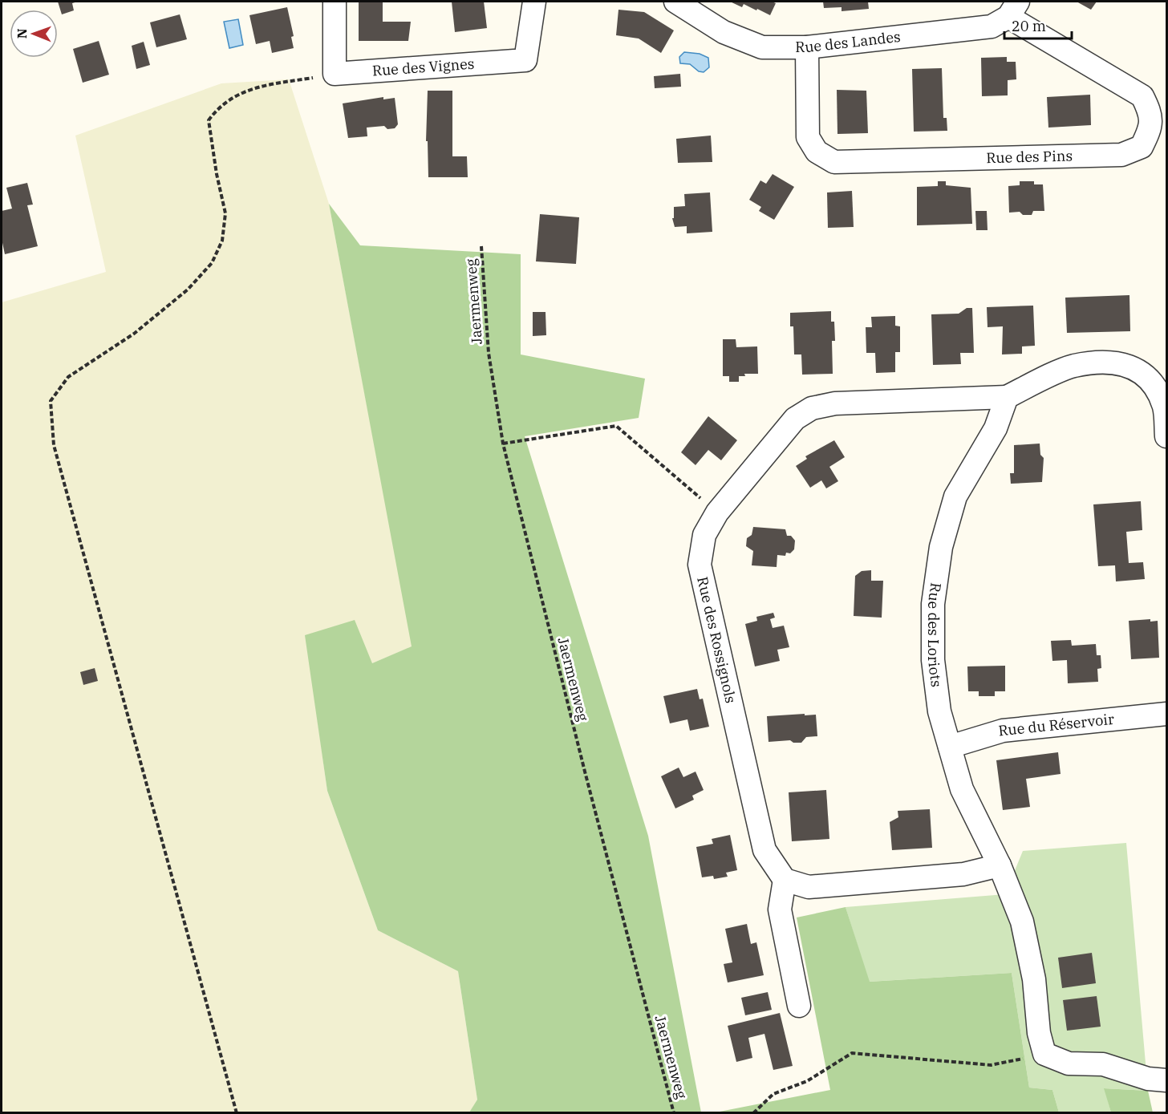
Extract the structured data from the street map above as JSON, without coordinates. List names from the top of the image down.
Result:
{
  "streets": {
    "street": [
      "Rue des Landes",
      "Rue des Vignes",
      "Rue des Pins",
      "Rue des Loriots",
      "Rue des Rossignols",
      "Rue du Réservoir"
    ],
    "path": ["Jaermenweg"]
  },
  "crossings": [
    ["Rue des Landes", "Rue des Pins"],
    ["Rue des Loriots", "Rue des Rossignols"],
    ["Rue des Loriots", "Rue du Réservoir"]
  ],
  "scale_bar": "20 m",
  "north": "left"
}
